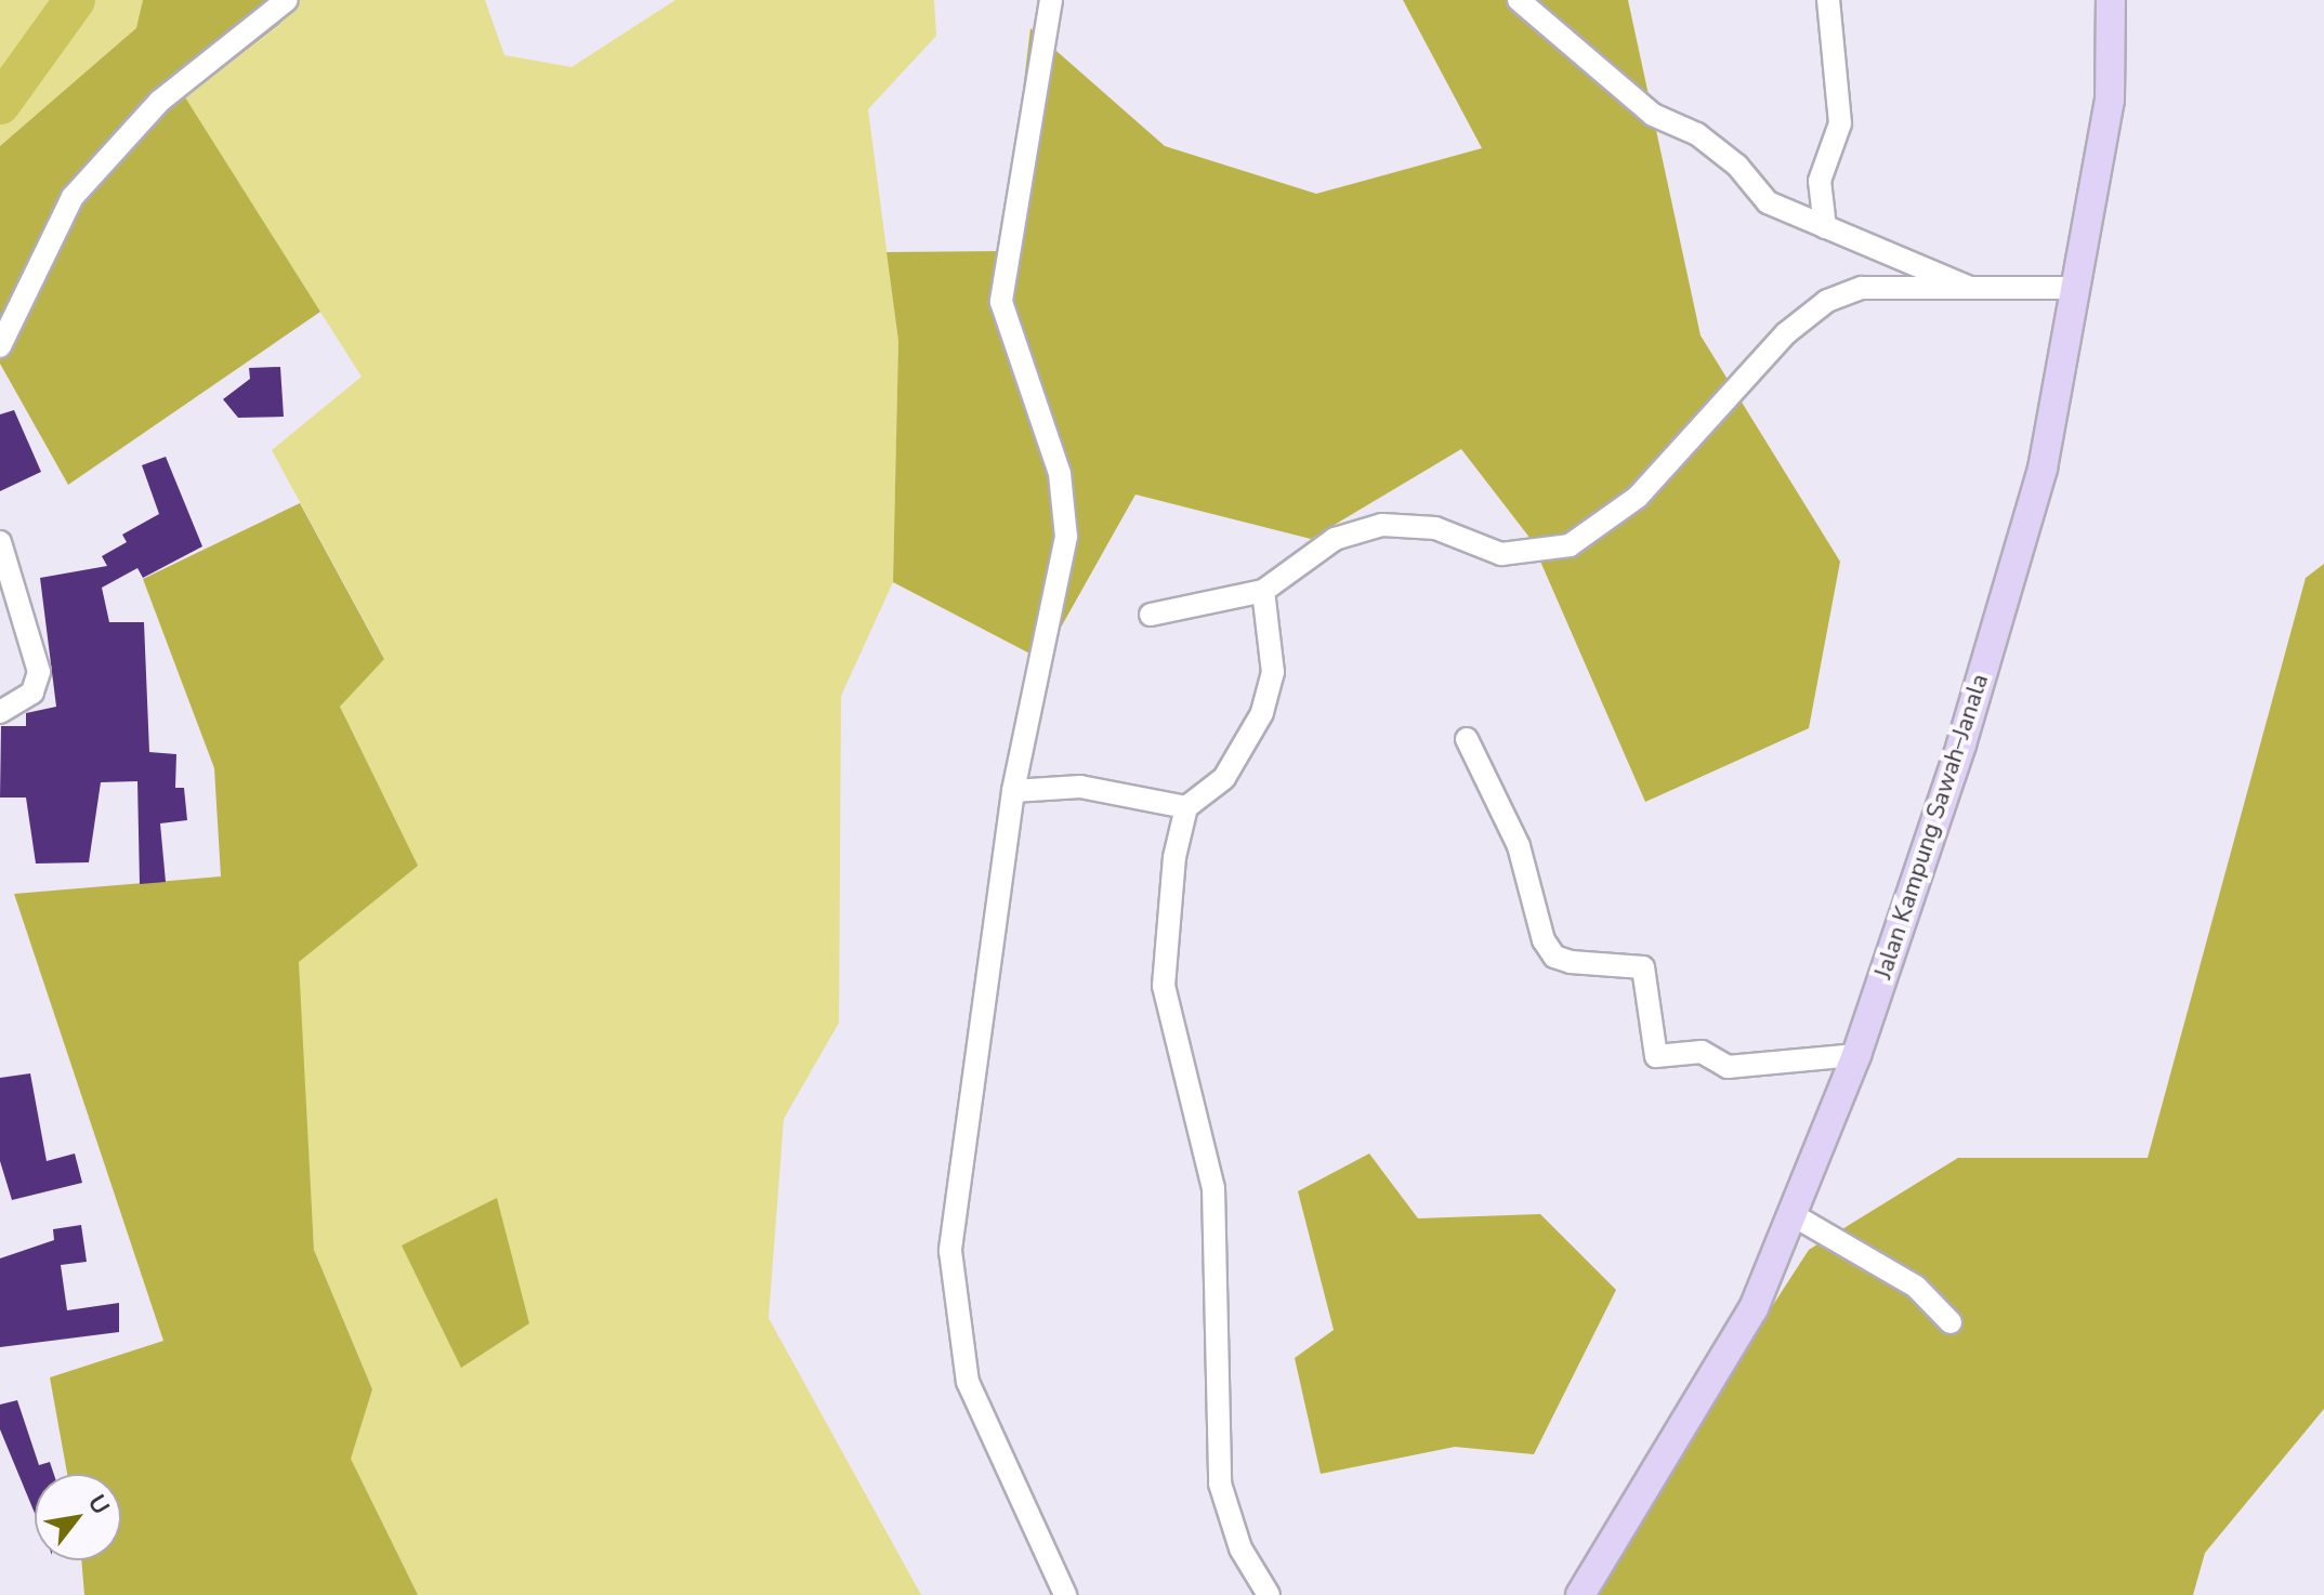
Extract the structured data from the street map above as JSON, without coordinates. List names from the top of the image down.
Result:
{
  "streets": {
    "main road": ["Jalan Kampung Sawah–Janala"]
  },
  "north": "top right"
}
